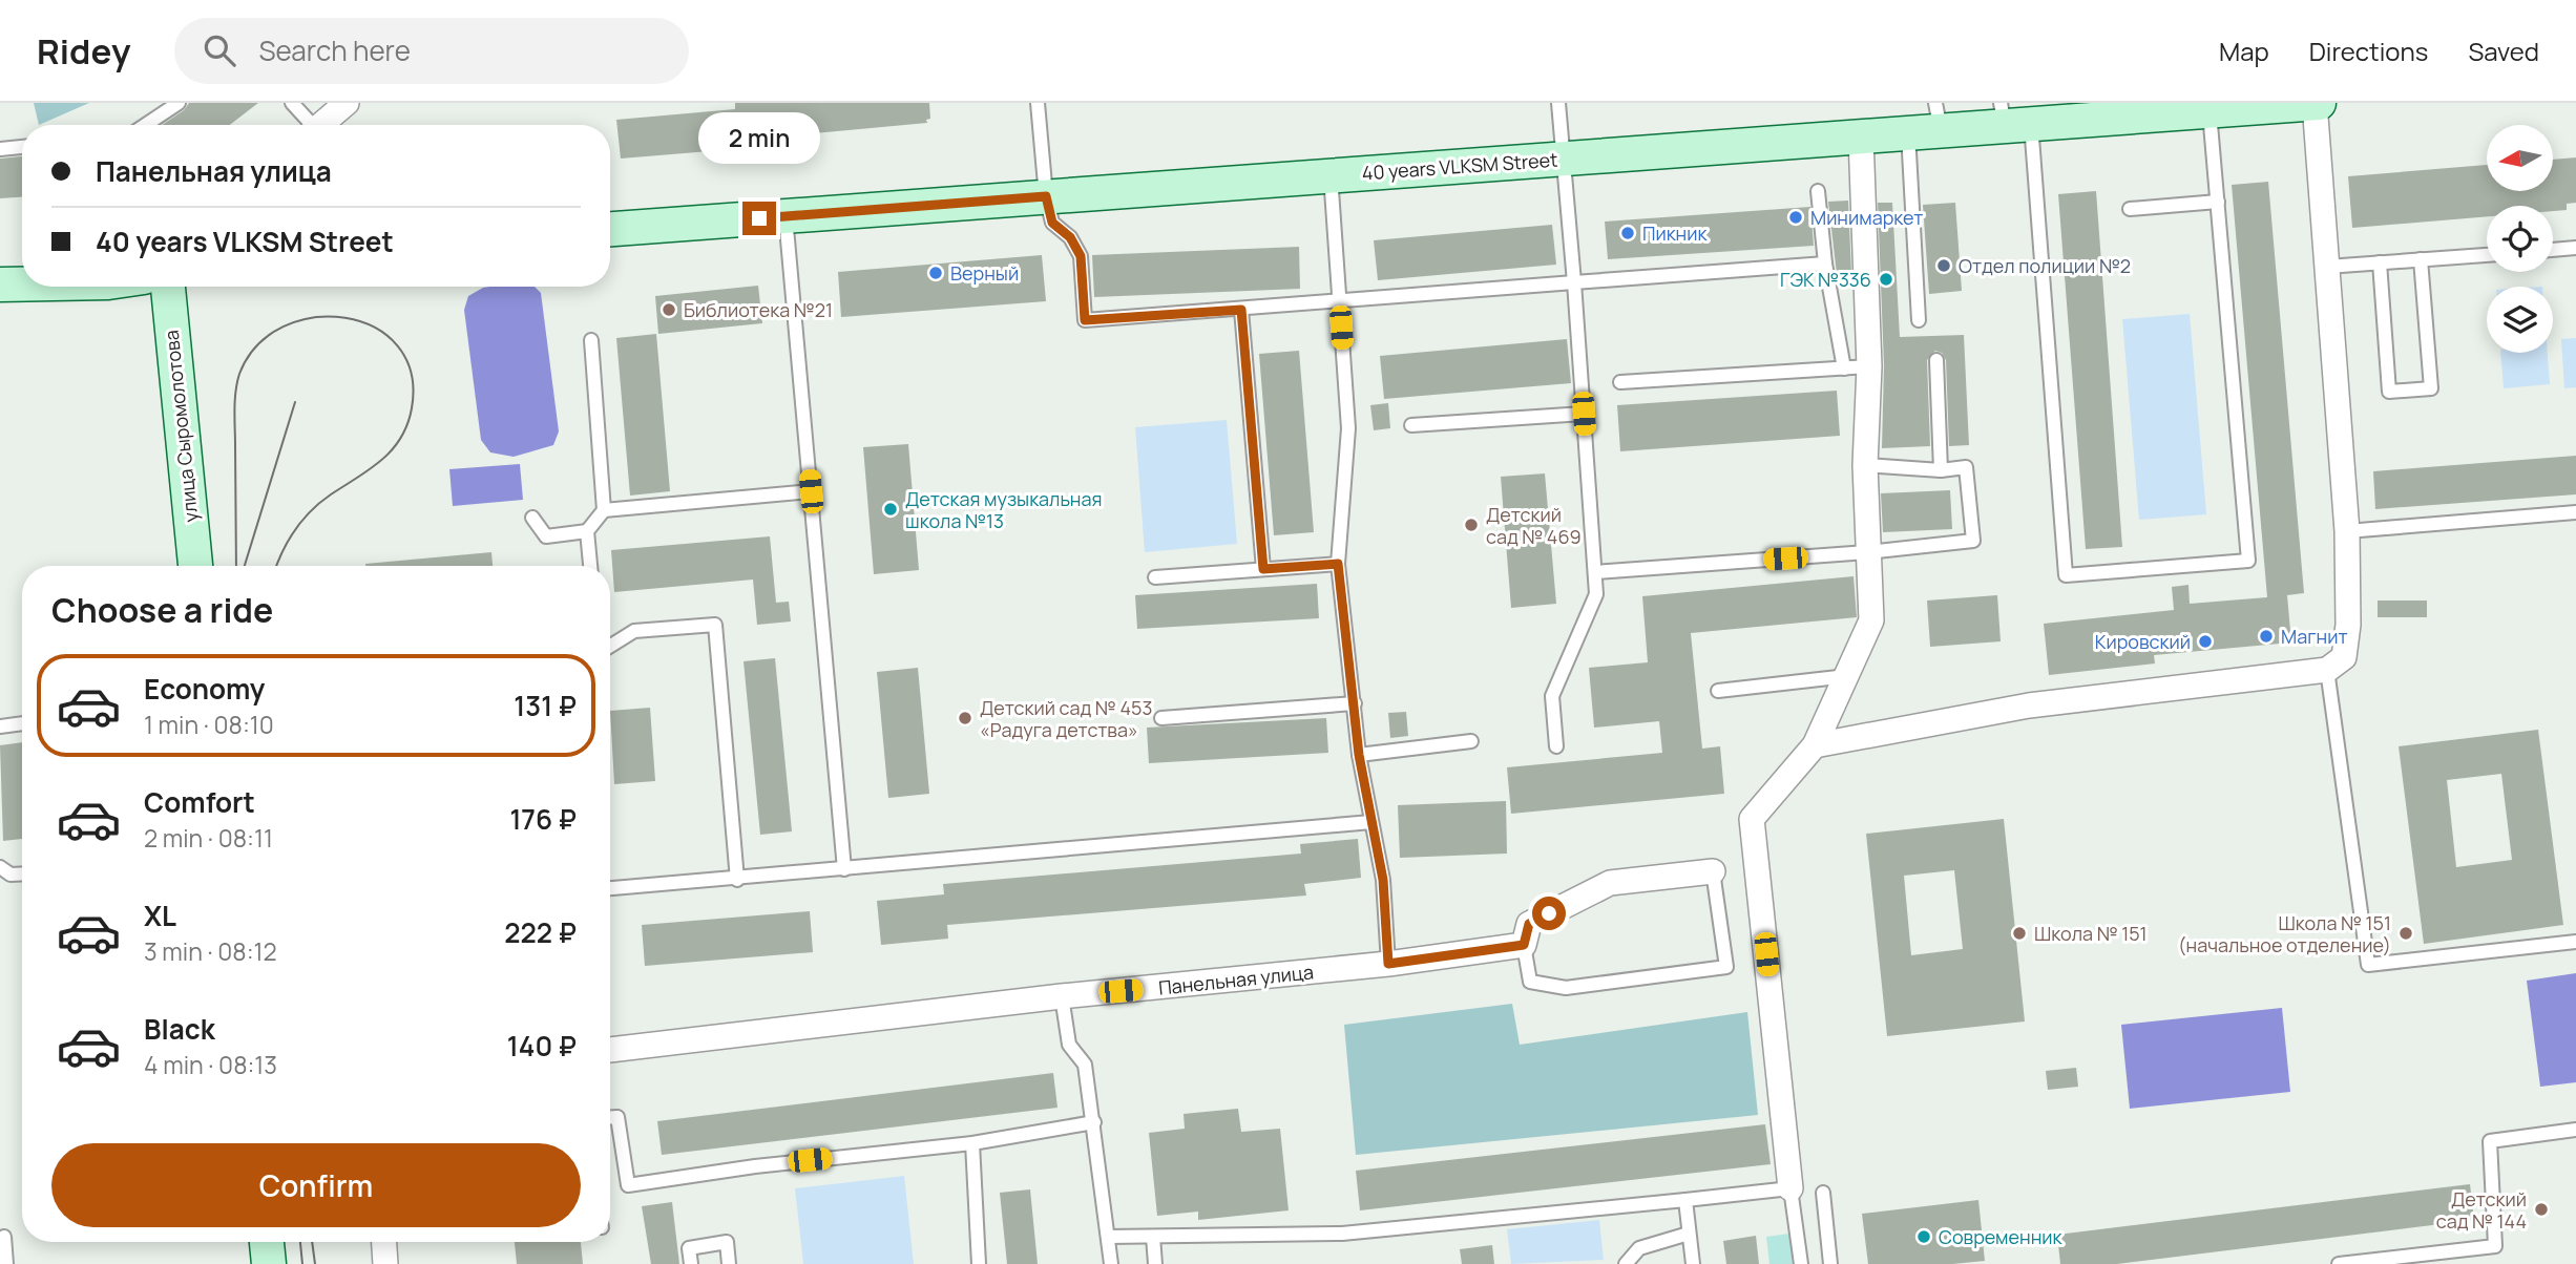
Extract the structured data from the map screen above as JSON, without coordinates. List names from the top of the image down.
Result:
{
  "streets": {
    "main road": ["40 years VLKSM Street", "улица Сыромолотова"],
    "street": ["Панельная улица"]
  },
  "places": [
    "Минимаркет",
    "Пикник",
    "Отдел полиции №2",
    "Верный",
    "ГЭК №336",
    "Библиотека №21",
    "Детская музыкальная школа №13",
    "Детский сад № 469",
    "Магнит",
    "Кировский",
    "Детский сад № 453 «Радуга детства»",
    "Школа № 151",
    "Школа № 151 (начальное отделение)",
    "Детский сад № 144",
    "Современник"
  ],
  "north": "left",
  "page": {
    "header": "Ridey",
    "search": "Search here",
    "nav": ["Map", "Directions", "Saved"],
    "bubble": "2 min",
    "banner": ["Панельная улица", "40 years VLKSM Street"],
    "heading": "Choose a ride",
    "list": [
      {
        "name": "Economy",
        "note": "1 min · 08:10",
        "value": "131 ₽"
      },
      {
        "name": "Comfort",
        "note": "2 min · 08:11",
        "value": "176 ₽"
      },
      {
        "name": "XL",
        "note": "3 min · 08:12",
        "value": "222 ₽"
      },
      {
        "name": "Black",
        "note": "4 min · 08:13",
        "value": "140 ₽"
      }
    ],
    "buttons": "Confirm"
  }
}
